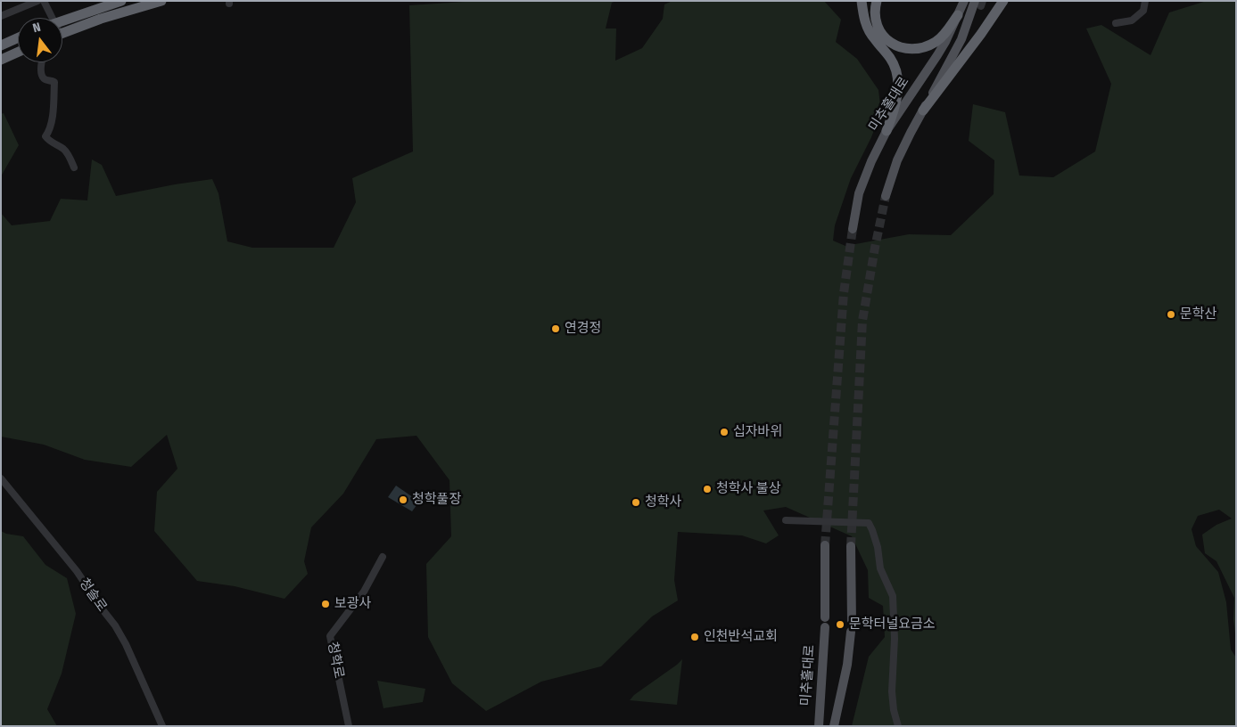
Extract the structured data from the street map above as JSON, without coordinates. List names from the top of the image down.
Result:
{
  "streets": {
    "main road": ["미추홀대로"],
    "street": ["청솔로", "청학로"]
  },
  "places": [
    "문학산",
    "연경정",
    "십자바위",
    "청학사 불상",
    "청학풀장",
    "청학사",
    "보광사",
    "문학터널요금소",
    "인천반석교회"
  ],
  "north": "top"
}
